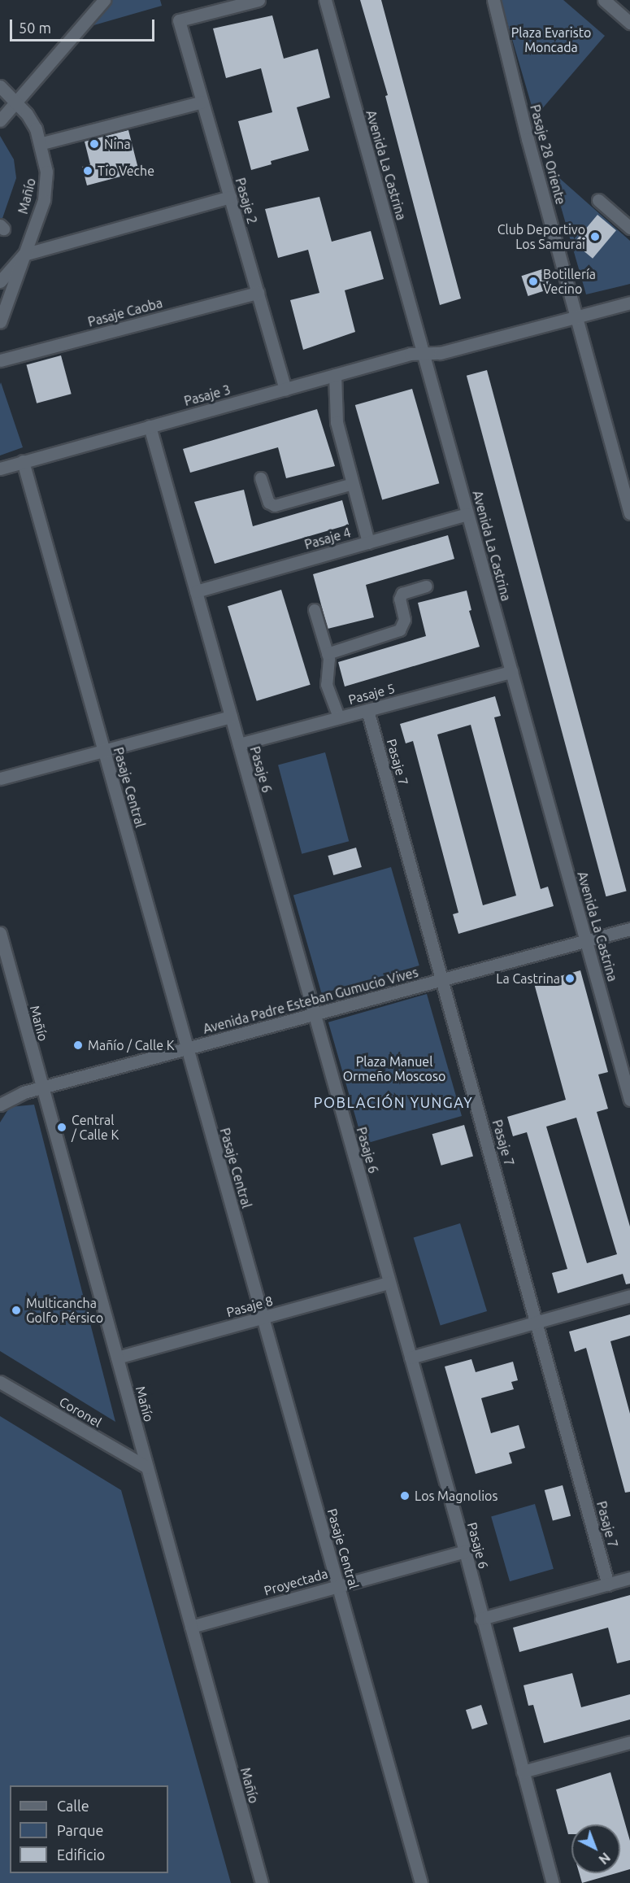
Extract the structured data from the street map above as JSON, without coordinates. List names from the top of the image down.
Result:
{
  "streets": {
    "street": [
      "Pasaje 28 Oriente",
      "Avenida La Castrina",
      "Mañío",
      "Pasaje 2",
      "Pasaje Caoba",
      "Pasaje 3",
      "Pasaje 4",
      "Pasaje 5",
      "Pasaje 7",
      "Pasaje 6",
      "Pasaje Central",
      "Avenida Padre Esteban Gumucio Vives",
      "Pasaje 8",
      "Coronel",
      "Proyectada"
    ]
  },
  "crossings": [
    ["Pasaje 28 Oriente", "Pasaje 3"],
    ["Avenida La Castrina", "Pasaje 3"],
    ["Avenida La Castrina", "Pasaje 4"],
    ["Avenida La Castrina", "Pasaje 5"],
    ["Avenida La Castrina", "Avenida Padre Esteban Gumucio Vives"],
    ["Mañío", "Avenida Padre Esteban Gumucio Vives"],
    ["Mañío", "Pasaje 8"],
    ["Mañío", "Coronel"],
    ["Mañío", "Proyectada"],
    ["Pasaje 2", "Pasaje Caoba"],
    ["Pasaje 2", "Pasaje 3"],
    ["Pasaje 3", "Pasaje 6"],
    ["Pasaje 3", "Pasaje Central"],
    ["Pasaje 4", "Pasaje 6"],
    ["Pasaje 5", "Pasaje 7"],
    ["Pasaje 5", "Pasaje 6"],
    ["Pasaje 7", "Avenida Padre Esteban Gumucio Vives"],
    ["Pasaje 6", "Avenida Padre Esteban Gumucio Vives"],
    ["Pasaje 6", "Pasaje 8"],
    ["Pasaje 6", "Proyectada"],
    ["Pasaje Central", "Avenida Padre Esteban Gumucio Vives"],
    ["Pasaje Central", "Pasaje 8"],
    ["Pasaje Central", "Proyectada"]
  ],
  "districts": ["POBLACIÓN YUNGAY"],
  "parks": ["Plaza Evaristo Moncada", "Plaza Manuel Ormeño Moscoso"],
  "places": [
    "Nina",
    "Tio Veche",
    "Club Deportivo Los Samurai",
    "Botillería Vecino",
    "La Castrina",
    "Mañío / Calle K",
    "Central / Calle K",
    "Multicancha Golfo Pérsico",
    "Los Magnolios"
  ],
  "legend": ["Calle", "Parque", "Edificio"],
  "scale_bar": "50 m",
  "north": "bottom right"
}
